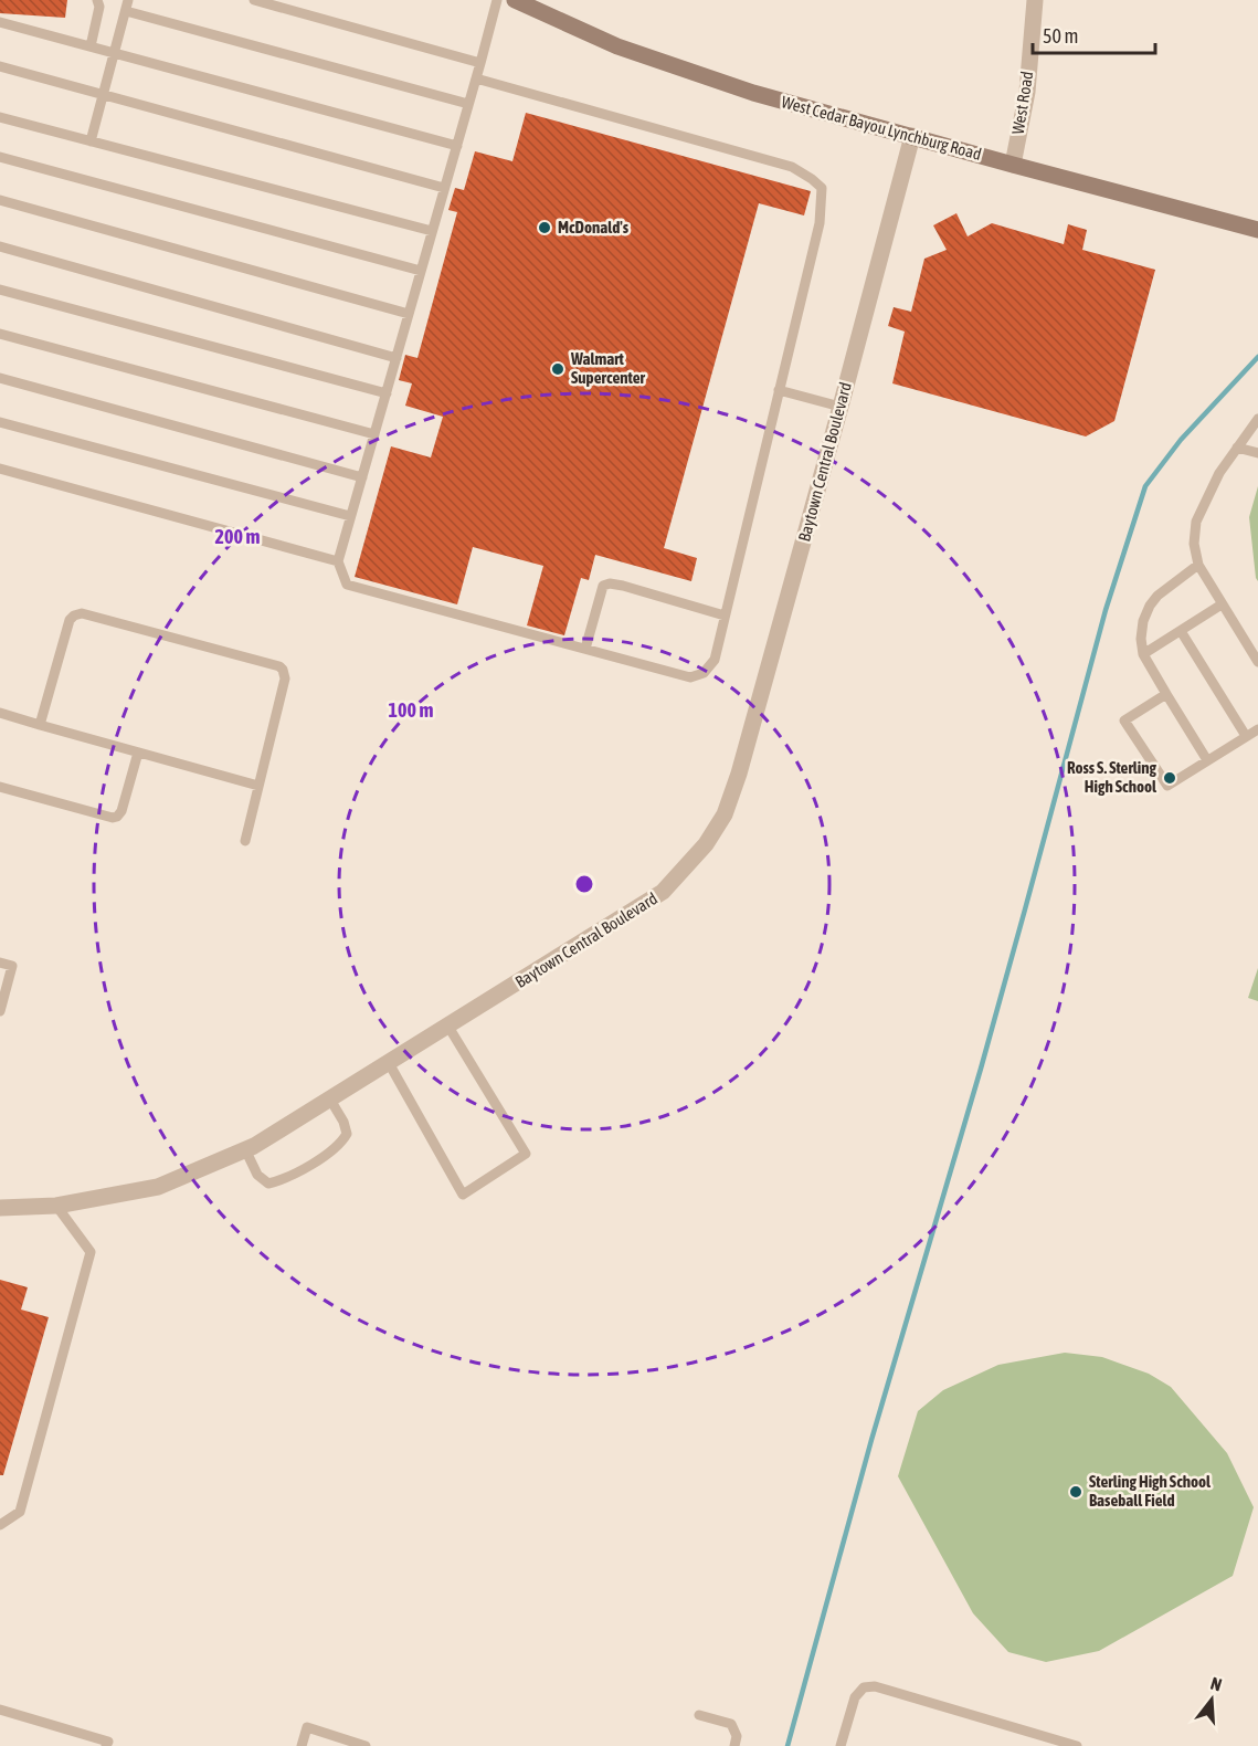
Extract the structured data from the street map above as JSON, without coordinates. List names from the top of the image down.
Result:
{
  "streets": {
    "main road": ["West Cedar Bayou Lynchburg Road"],
    "street": ["West Road", "Baytown Central Boulevard"]
  },
  "crossings": [
    ["West Road", "West Cedar Bayou Lynchburg Road"],
    ["West Cedar Bayou Lynchburg Road", "Baytown Central Boulevard"]
  ],
  "places": [
    "McDonald's",
    "Walmart Supercenter",
    "Ross S. Sterling High School",
    "Sterling High School Baseball Field"
  ],
  "scale_bar": "50 m",
  "north": "top",
  "rings": ["200 m", "100 m"]
}
